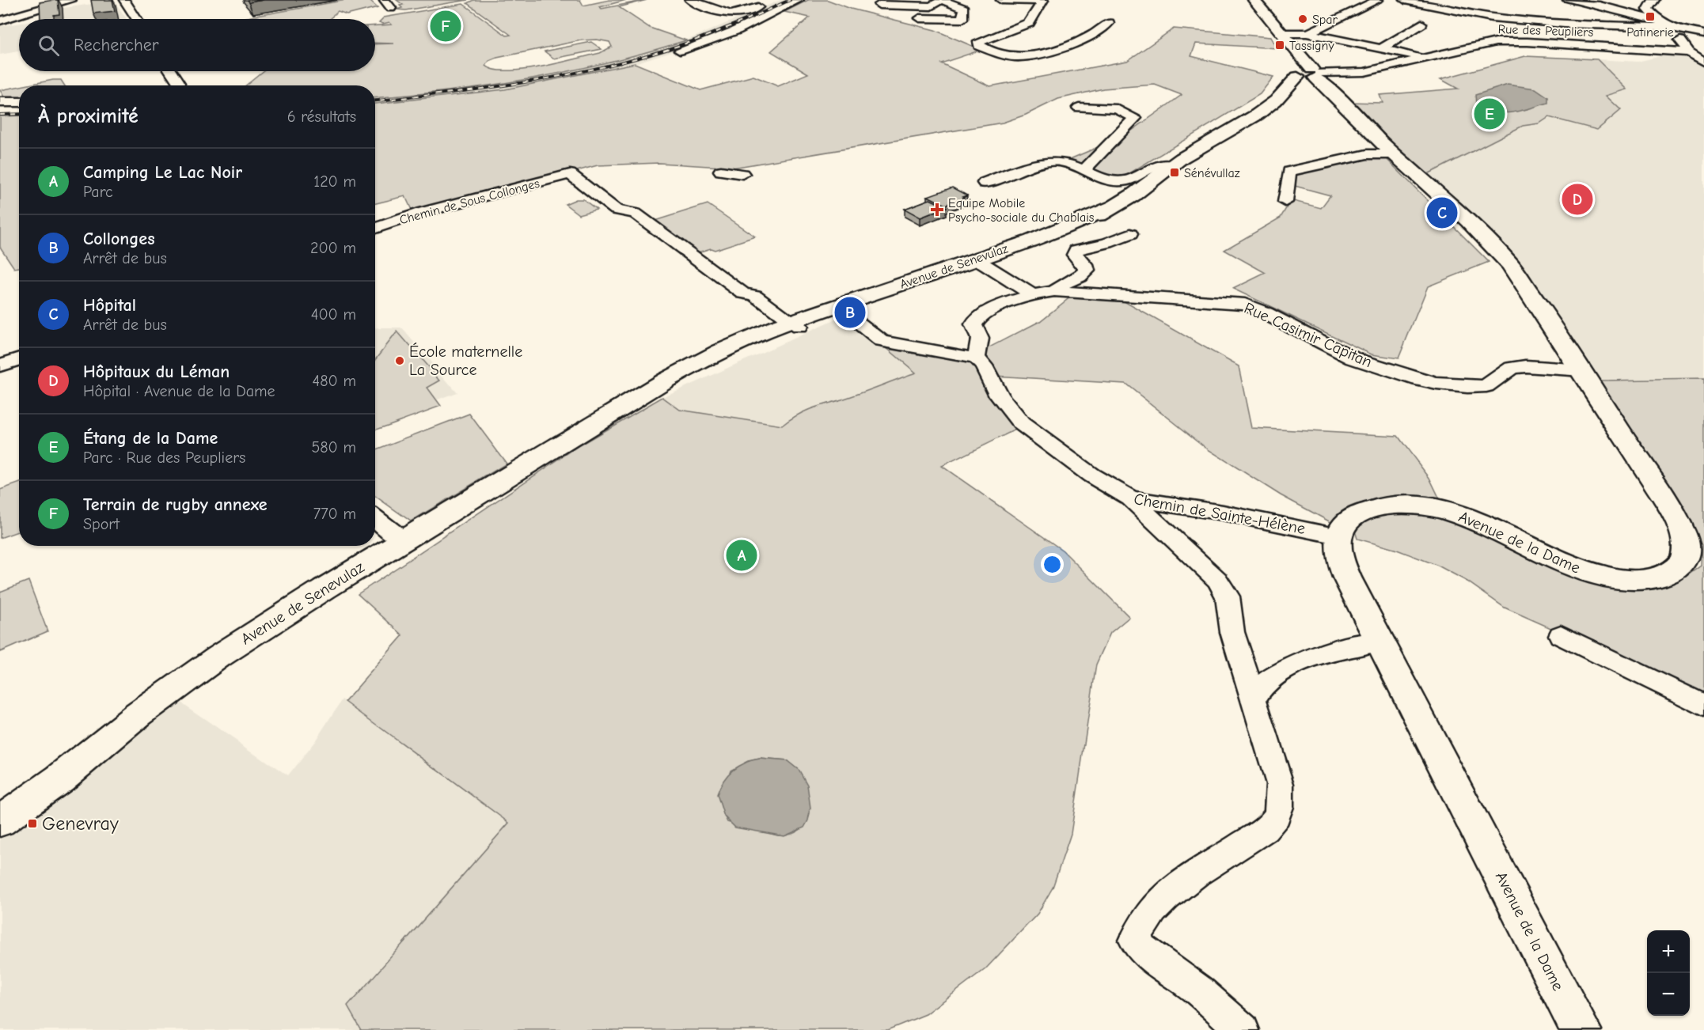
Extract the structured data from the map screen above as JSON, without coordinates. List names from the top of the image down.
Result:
{
  "streets": {
    "main road": ["Avenue de Senevulaz", "Avenue de la Dame"],
    "street": [
      "Rue des Peupliers",
      "Chemin de Sous Collonges",
      "Rue Casimir Capitan",
      "Chemin de Sainte-Hélène"
    ]
  },
  "crossings": [
    ["Rue des Peupliers", "Avenue de la Dame"],
    ["Chemin de Sous Collonges", "Avenue de Senevulaz"],
    ["Rue Casimir Capitan", "Chemin de Sainte-Hélène"],
    ["Rue Casimir Capitan", "Avenue de la Dame"],
    ["Chemin de Sainte-Hélène", "Avenue de la Dame"]
  ],
  "places": {
    "transit": [
      "Patinerie",
      "Tassigny",
      "Sénévullaz",
      "Genevray"
    ],
    "other": ["Spar", "École maternelle La Source"],
    "health": ["Equipe Mobile Psycho-sociale du Chablais"]
  },
  "page": {
    "pins": [
      "F",
      "E",
      "D",
      "C",
      "B",
      "A"
    ],
    "search": "Rechercher",
    "heading": ["À proximité", "6 résultats"],
    "list": [
      {
        "mark": "A",
        "name": "Camping Le Lac Noir",
        "note": "Parc",
        "value": "120 m"
      },
      {
        "mark": "B",
        "name": "Collonges",
        "note": "Arrêt de bus",
        "value": "200 m"
      },
      {
        "mark": "C",
        "name": "Hôpital",
        "note": "Arrêt de bus",
        "value": "400 m"
      },
      {
        "mark": "D",
        "name": "Hôpitaux du Léman",
        "note": "Hôpital · Avenue de la Dame",
        "value": "480 m"
      },
      {
        "mark": "E",
        "name": "Étang de la Dame",
        "note": "Parc · Rue des Peupliers",
        "value": "580 m"
      },
      {
        "mark": "F",
        "name": "Terrain de rugby annexe",
        "note": "Sport",
        "value": "770 m"
      }
    ],
    "map_buttons": ["+", "−"]
  }
}
